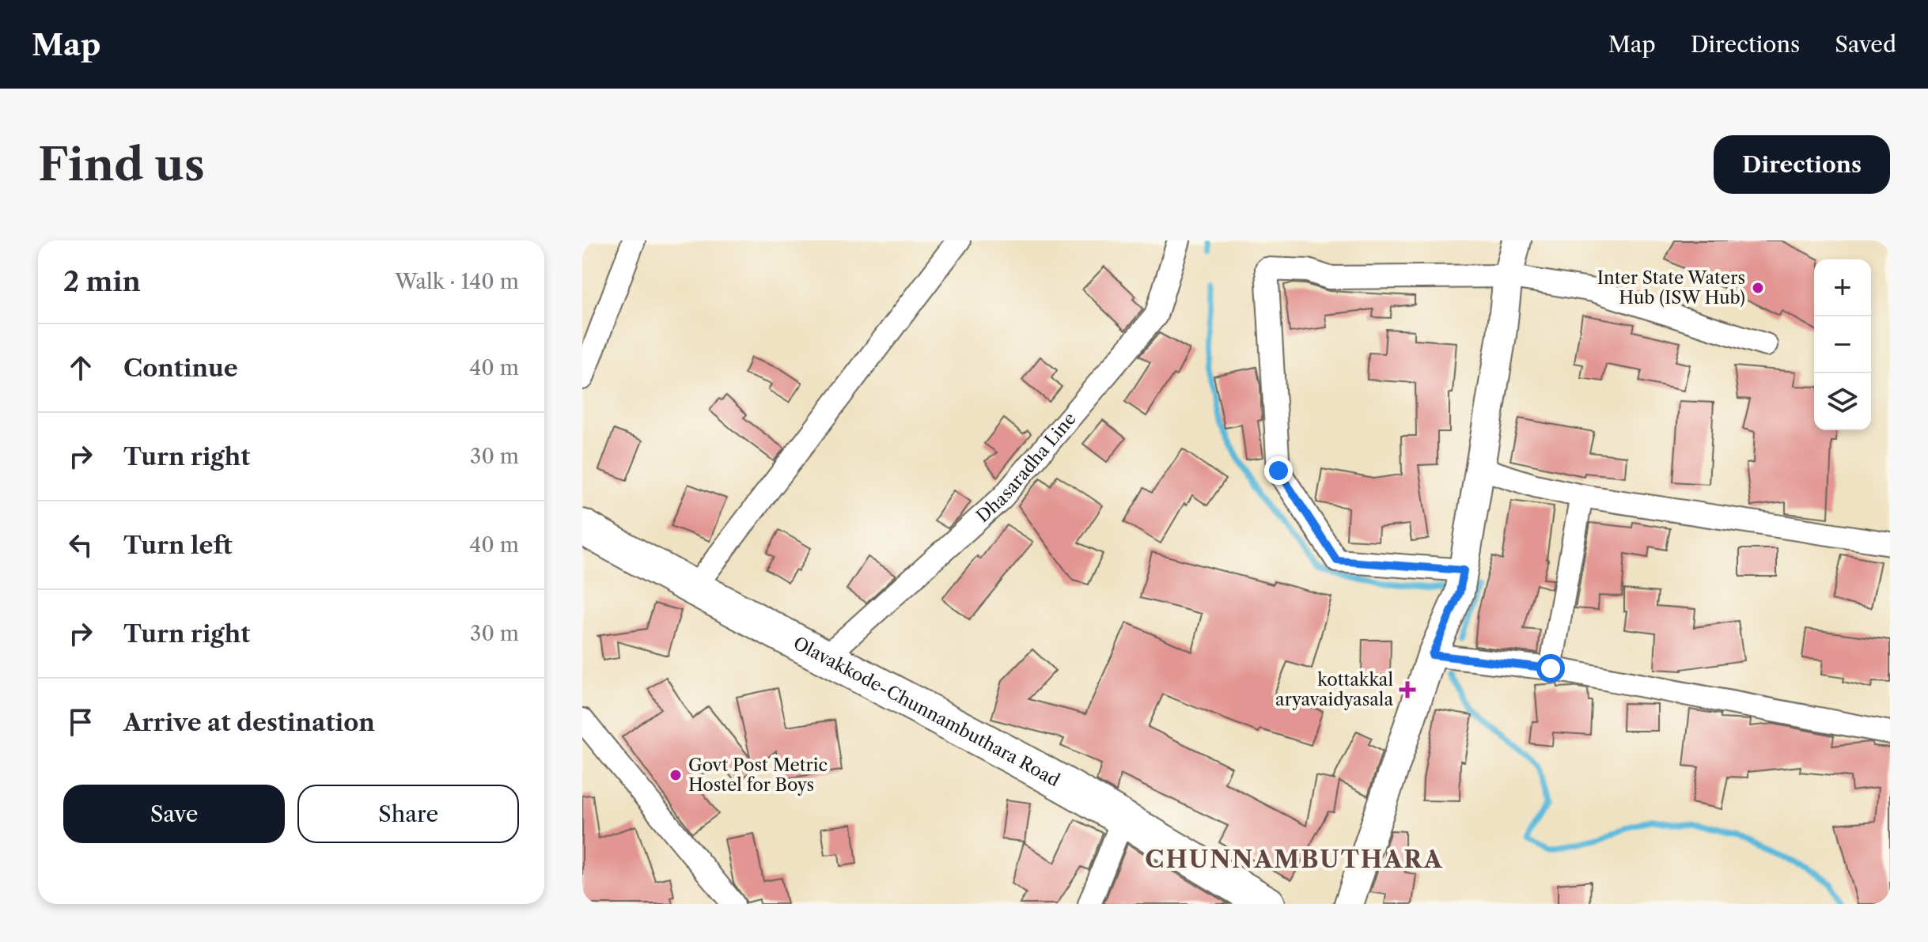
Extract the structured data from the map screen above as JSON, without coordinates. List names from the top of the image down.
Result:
{
  "streets": {
    "main road": ["Olavakkode-Chunnambuthara Road"],
    "street": ["Dhasaradha Line"]
  },
  "crossings": [
    ["Dhasaradha Line", "Olavakkode-Chunnambuthara Road"]
  ],
  "districts": ["CHUNNAMBUTHARA"],
  "places": {
    "other": ["Inter State Waters Hub (ISW Hub)", "Govt Post Metric Hostel for Boys"],
    "health": ["kottakkal aryavaidyasala"]
  },
  "page": {
    "header": "Map",
    "nav": ["Map", "Directions", "Saved"],
    "buttons": [
      "Directions",
      ["Save", "Share"]
    ],
    "title": "Find us",
    "heading": ["2 min", "Walk · 140 m"],
    "map_buttons": ["+", "−"],
    "list": [
      ["Continue", "40 m"],
      ["Turn right", "30 m"],
      ["Turn left", "40 m"],
      ["Turn right", "30 m"],
      "Arrive at destination"
    ]
  }
}
